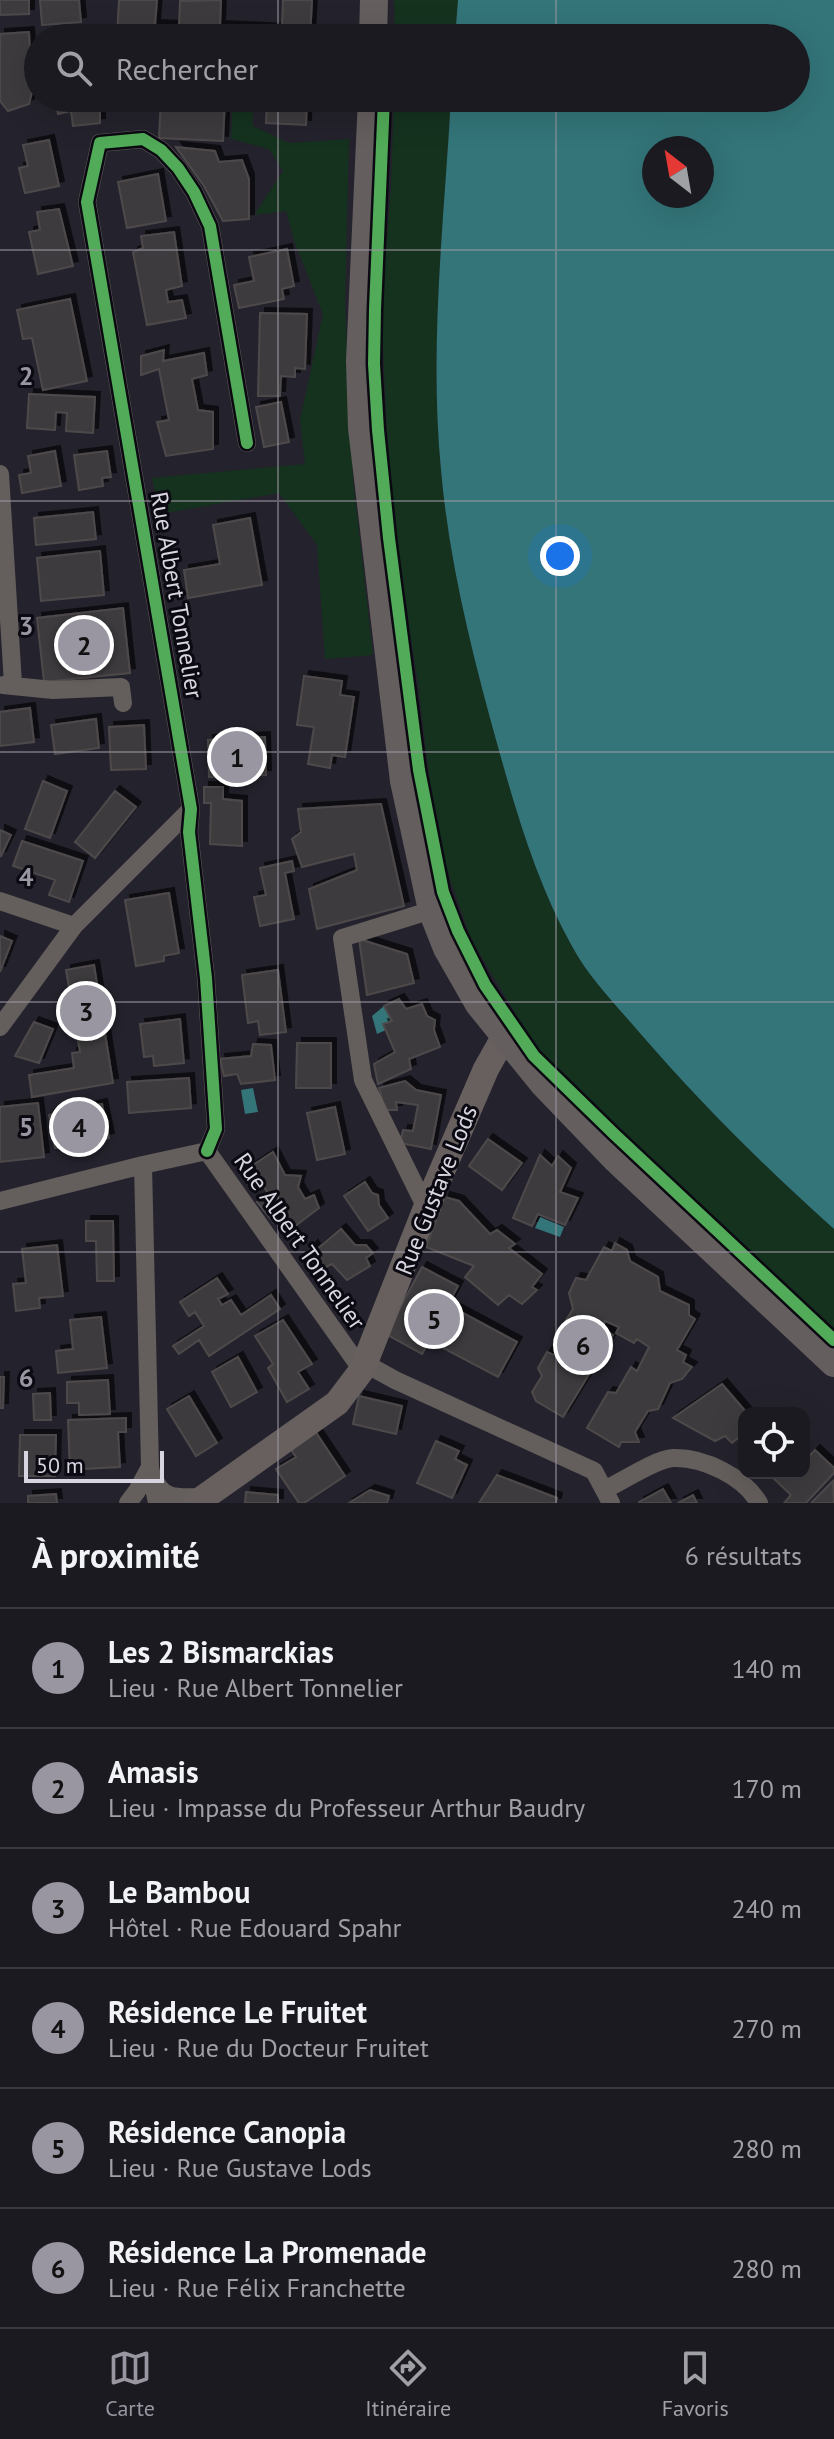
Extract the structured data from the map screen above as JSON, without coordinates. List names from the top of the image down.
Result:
{
  "streets": {
    "street": ["Rue Albert Tonnelier", "Rue Gustave Lods"]
  },
  "crossings": [
    ["Rue Albert Tonnelier", "Rue Gustave Lods"]
  ],
  "scale_bar": "50 m",
  "north": "top left",
  "page": {
    "search": "Rechercher",
    "pins": [
      "2",
      "1",
      "3",
      "4",
      "5",
      "6"
    ],
    "scale": "50 m",
    "heading": ["À proximité", "6 résultats"],
    "list": [
      {
        "mark": "1",
        "name": "Les 2 Bismarckias",
        "note": "Lieu · Rue Albert Tonnelier",
        "value": "140 m"
      },
      {
        "mark": "2",
        "name": "Amasis",
        "note": "Lieu · Impasse du Professeur Arthur Baudry",
        "value": "170 m"
      },
      {
        "mark": "3",
        "name": "Le Bambou",
        "note": "Hôtel · Rue Edouard Spahr",
        "value": "240 m"
      },
      {
        "mark": "4",
        "name": "Résidence Le Fruitet",
        "note": "Lieu · Rue du Docteur Fruitet",
        "value": "270 m"
      },
      {
        "mark": "5",
        "name": "Résidence Canopia",
        "note": "Lieu · Rue Gustave Lods",
        "value": "280 m"
      },
      {
        "mark": "6",
        "name": "Résidence La Promenade",
        "note": "Lieu · Rue Félix Franchette",
        "value": "280 m"
      }
    ],
    "nav": ["Carte", "Itinéraire", "Favoris"]
  },
  "grid": {
    "rows": [
      "2",
      "3",
      "4",
      "5",
      "6"
    ]
  }
}
